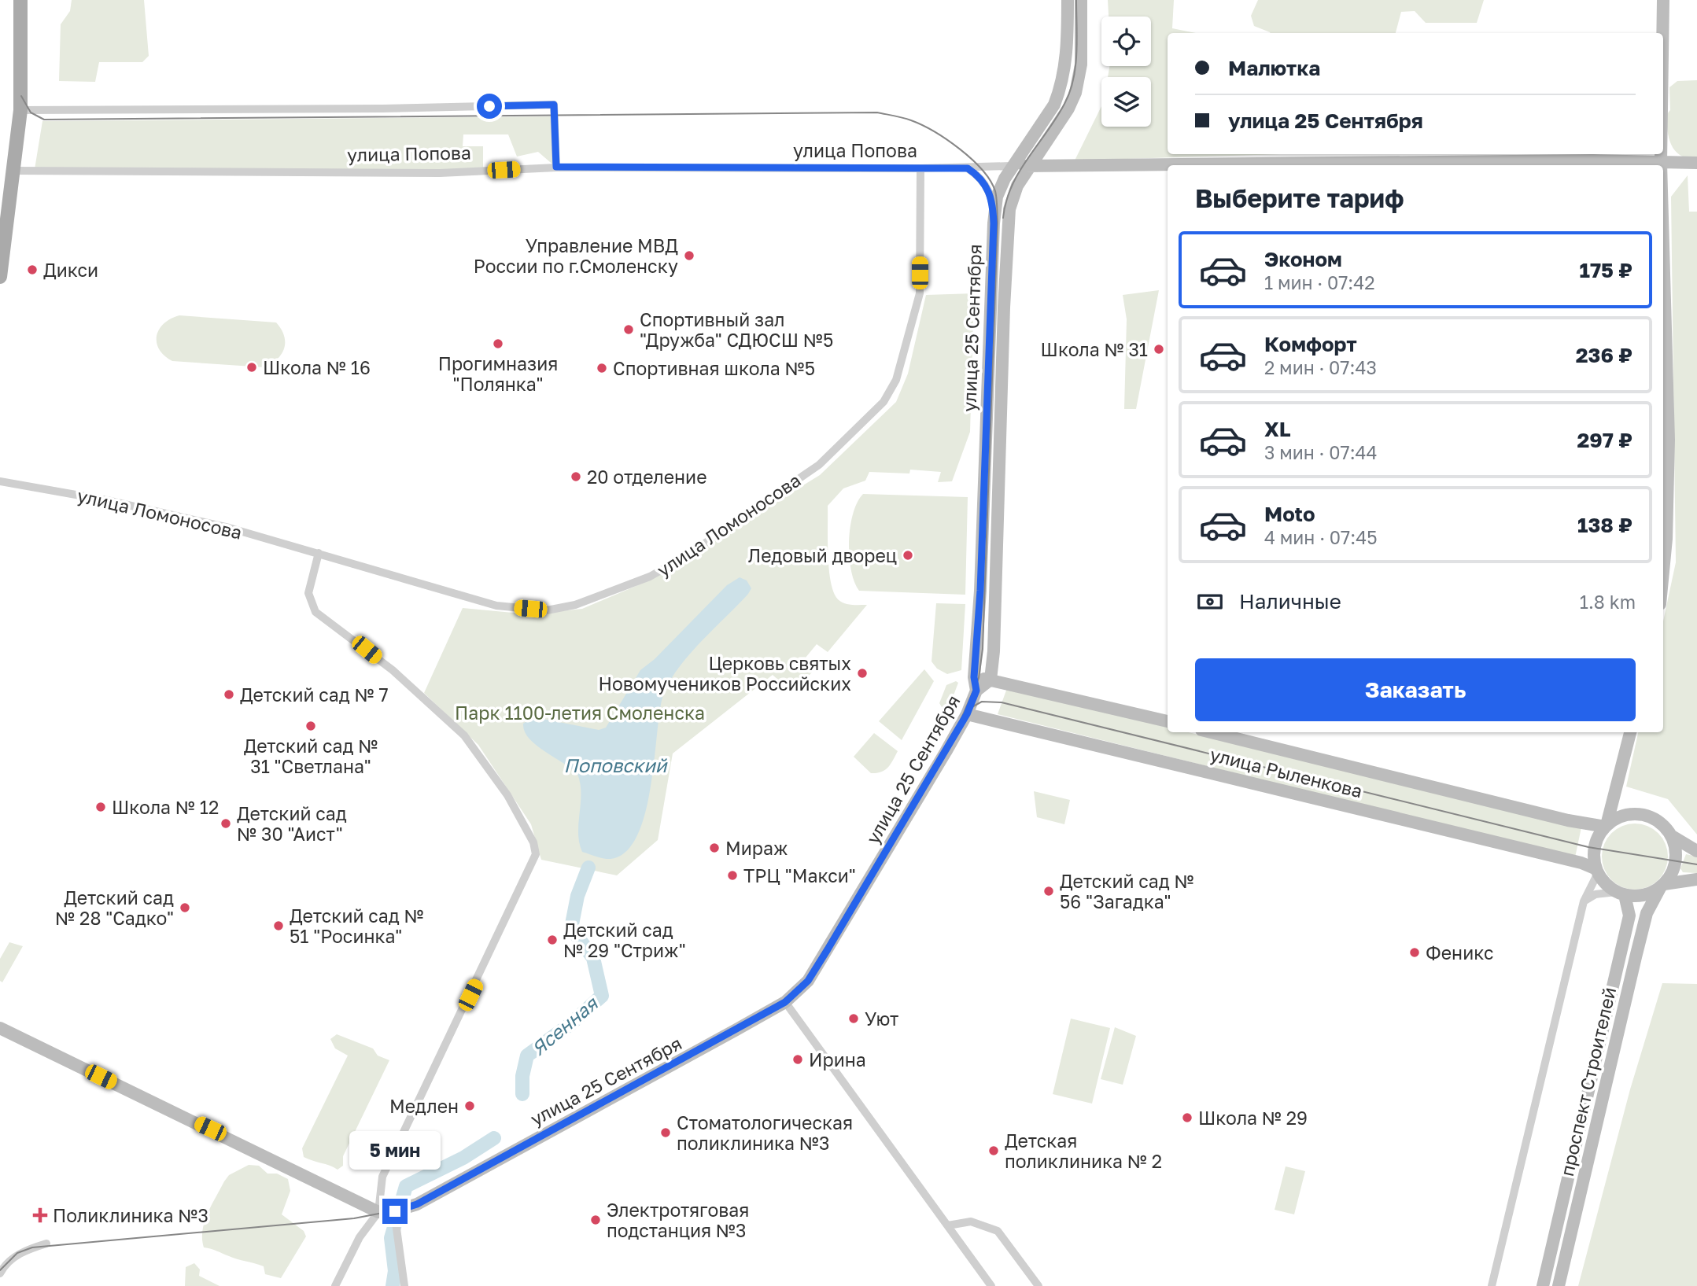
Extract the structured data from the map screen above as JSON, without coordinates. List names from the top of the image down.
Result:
{
  "streets": {
    "main road": [
      "улица Попова",
      "улица 25 Сентября",
      "улица Рыленкова",
      "проспект Строителей"
    ],
    "street": ["улица Ломоносова"]
  },
  "crossings": [
    ["улица Попова", "улица 25 Сентября"],
    ["улица Попова", "улица Ломоносова"],
    ["улица 25 Сентября", "улица Рыленкова"],
    ["улица Рыленкова", "проспект Строителей"]
  ],
  "water": ["Поповский", "Ясенная"],
  "parks": ["Парк 1100-летия Смоленска"],
  "places": {
    "other": [
      "Управление МВД России по г.Смоленску",
      "Дикси",
      "Спортивный зал \"Дружба\" СДЮСШ №5",
      "Прогимназия \"Полянка\"",
      "Школа № 31",
      "Школа № 16",
      "Спортивная школа №5",
      "20 отделение",
      "Ледовый дворец",
      "Церковь святых Новомучеников Российских",
      "Детский сад № 7",
      "Детский сад № 31 \"Светлана\"",
      "Школа № 12",
      "Детский сад № 30 \"Аист\"",
      "Мираж",
      "ТРЦ \"Макси\"",
      "Детский сад № 56 \"Загадка\"",
      "Детский сад № 28 \"Садко\"",
      "Детский сад № 51 \"Росинка\"",
      "Детский сад № 29 \"Стриж\"",
      "Феникс",
      "Уют",
      "Ирина",
      "Медлен",
      "Школа № 29",
      "Стоматологическая поликлиника №3",
      "Детская поликлиника № 2",
      "Электротяговая подстанция №3"
    ],
    "health": ["Поликлиника №3"]
  },
  "page": {
    "banner": ["Малютка", "улица 25 Сентября"],
    "heading": "Выберите тариф",
    "list": [
      {
        "name": "Эконом",
        "note": "1 мин · 07:42",
        "value": "175 ₽"
      },
      {
        "name": "Комфорт",
        "note": "2 мин · 07:43",
        "value": "236 ₽"
      },
      {
        "name": "XL",
        "note": "3 мин · 07:44",
        "value": "297 ₽"
      },
      {
        "name": "Moto",
        "note": "4 мин · 07:45",
        "value": "138 ₽"
      }
    ],
    "pay": ["Наличные", "1.8 km"],
    "buttons": "Заказать",
    "bubble": "5 мин"
  }
}
